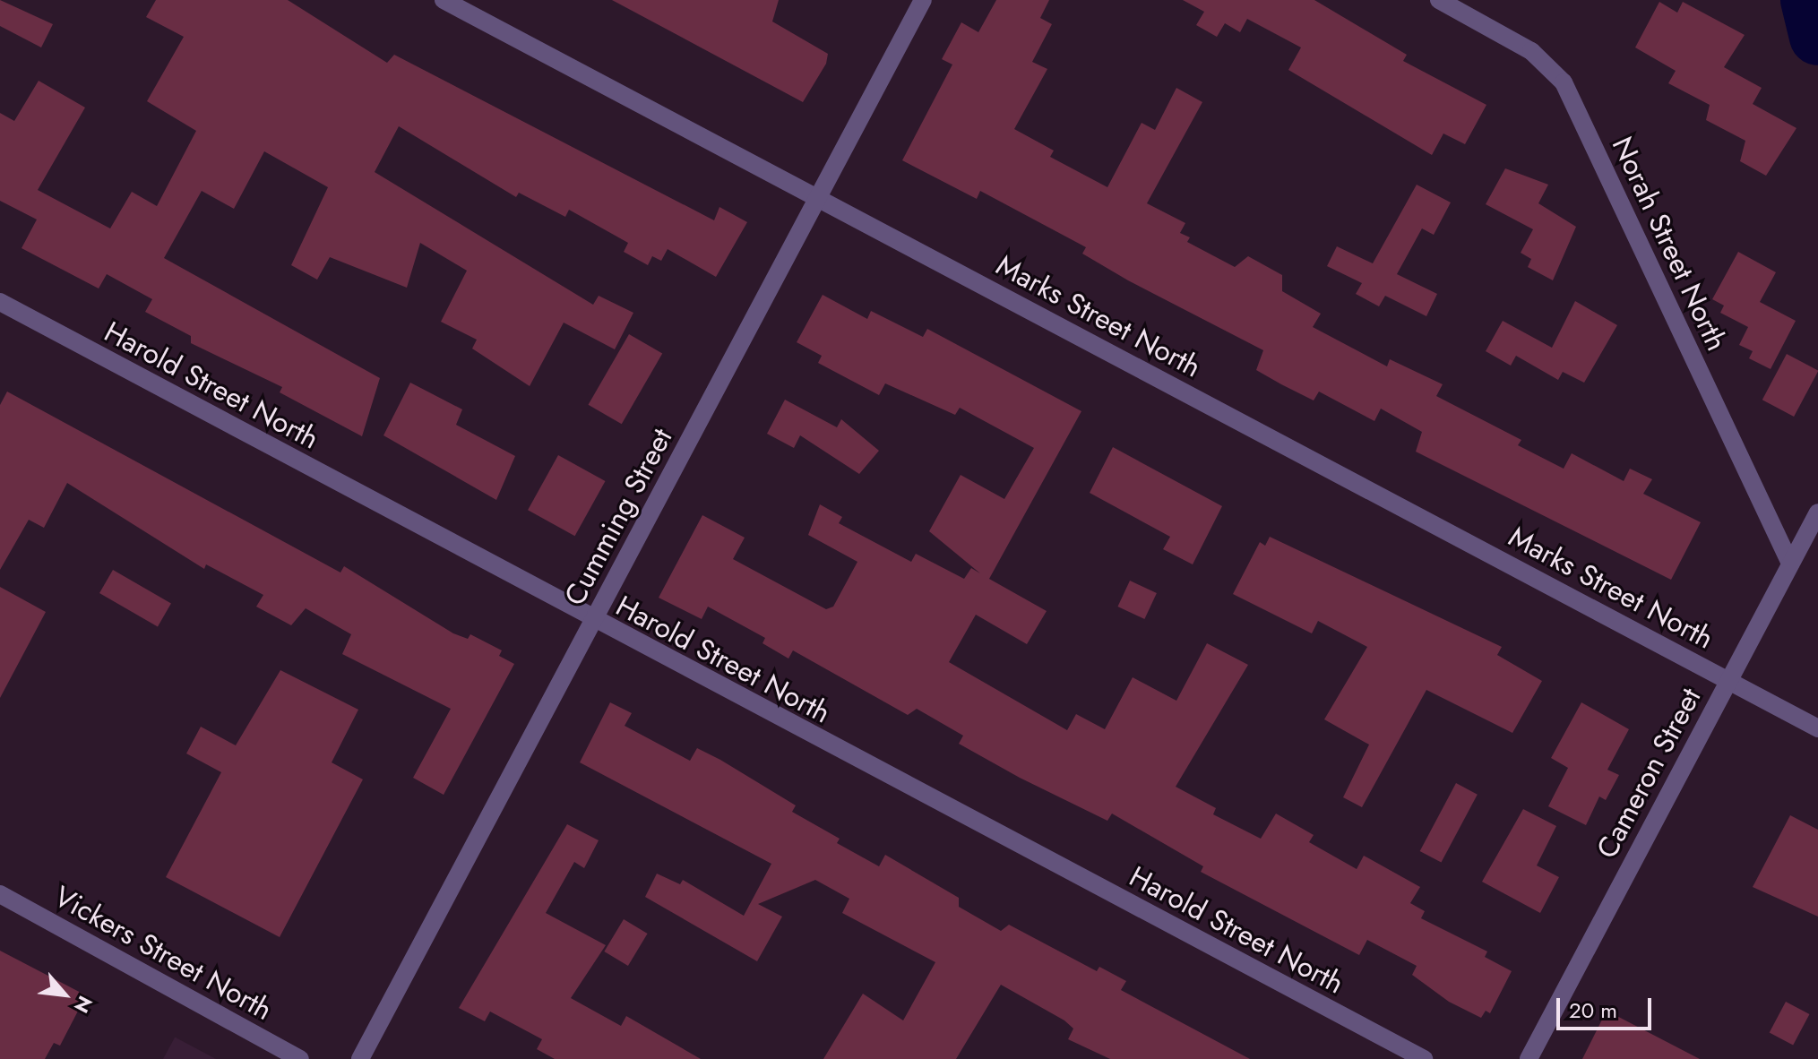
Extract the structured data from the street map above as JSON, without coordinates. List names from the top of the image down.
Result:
{
  "streets": {
    "street": [
      "Norah Street North",
      "Marks Street North",
      "Harold Street North",
      "Cumming Street",
      "Cameron Street",
      "Vickers Street North"
    ]
  },
  "crossings": [
    ["Norah Street North", "Cameron Street"],
    ["Marks Street North", "Cumming Street"],
    ["Marks Street North", "Cameron Street"],
    ["Harold Street North", "Cumming Street"]
  ],
  "scale_bar": "20 m",
  "north": "bottom right"
}
